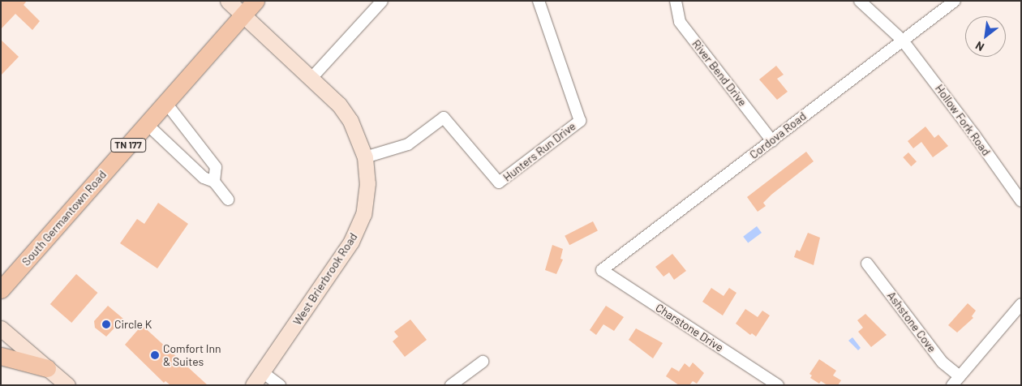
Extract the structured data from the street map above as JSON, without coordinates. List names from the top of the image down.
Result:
{
  "streets": {
    "main road": ["TN 177", "South Germantown Road"],
    "street": [
      "River Bend Drive",
      "Hollow Fork Road",
      "Cordova Road",
      "Hunters Run Drive",
      "West Brierbrook Road",
      "Ashstone Cove",
      "Charstone Drive"
    ]
  },
  "crossings": [
    ["River Bend Drive", "Cordova Road"],
    ["Hollow Fork Road", "Cordova Road"],
    ["Cordova Road", "Charstone Drive"],
    ["Hunters Run Drive", "West Brierbrook Road"],
    ["South Germantown Road", "West Brierbrook Road"]
  ],
  "places": ["Circle K", "Comfort Inn & Suites"],
  "north": "bottom left"
}
